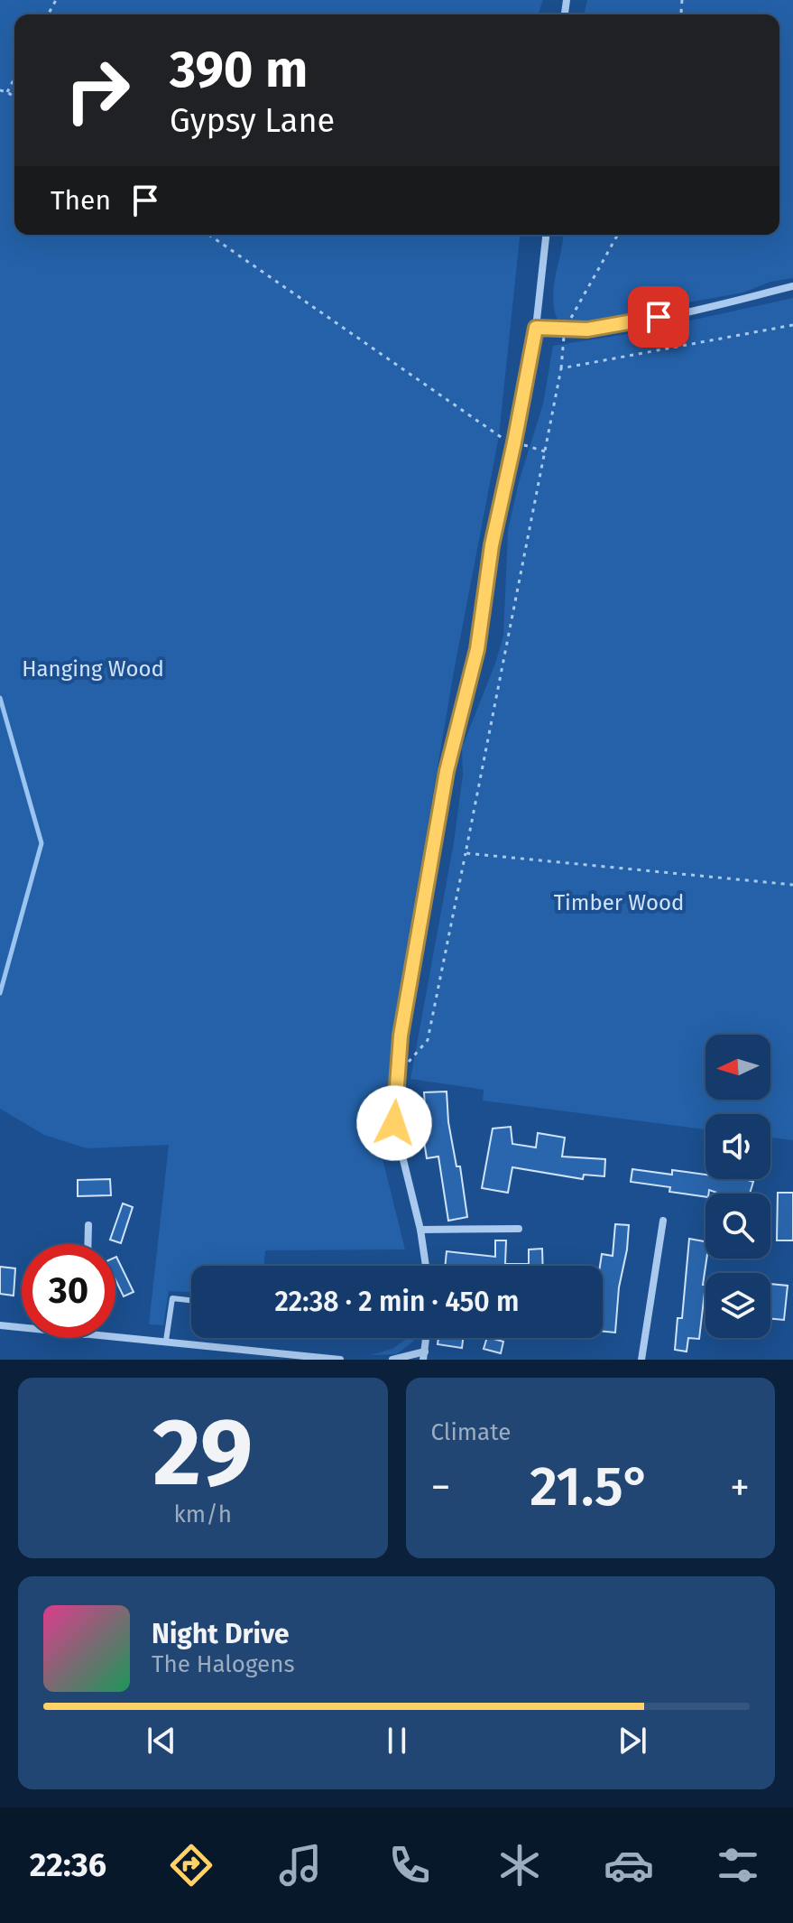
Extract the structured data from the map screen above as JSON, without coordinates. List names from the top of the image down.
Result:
{
  "parks": ["Hanging Wood", "Timber Wood"],
  "north": "left",
  "page": {
    "turn": ["390 m", "Gypsy Lane"],
    "then": "Then",
    "limit": "30",
    "trip": "22:38 · 2 min · 450 m",
    "tile": [
      ["29", "km/h"],
      "Climate"
    ],
    "heat": ["−", "21.5°", "+"],
    "song": ["Night Drive", "The Halogens"],
    "tabs": "22:36"
  }
}
